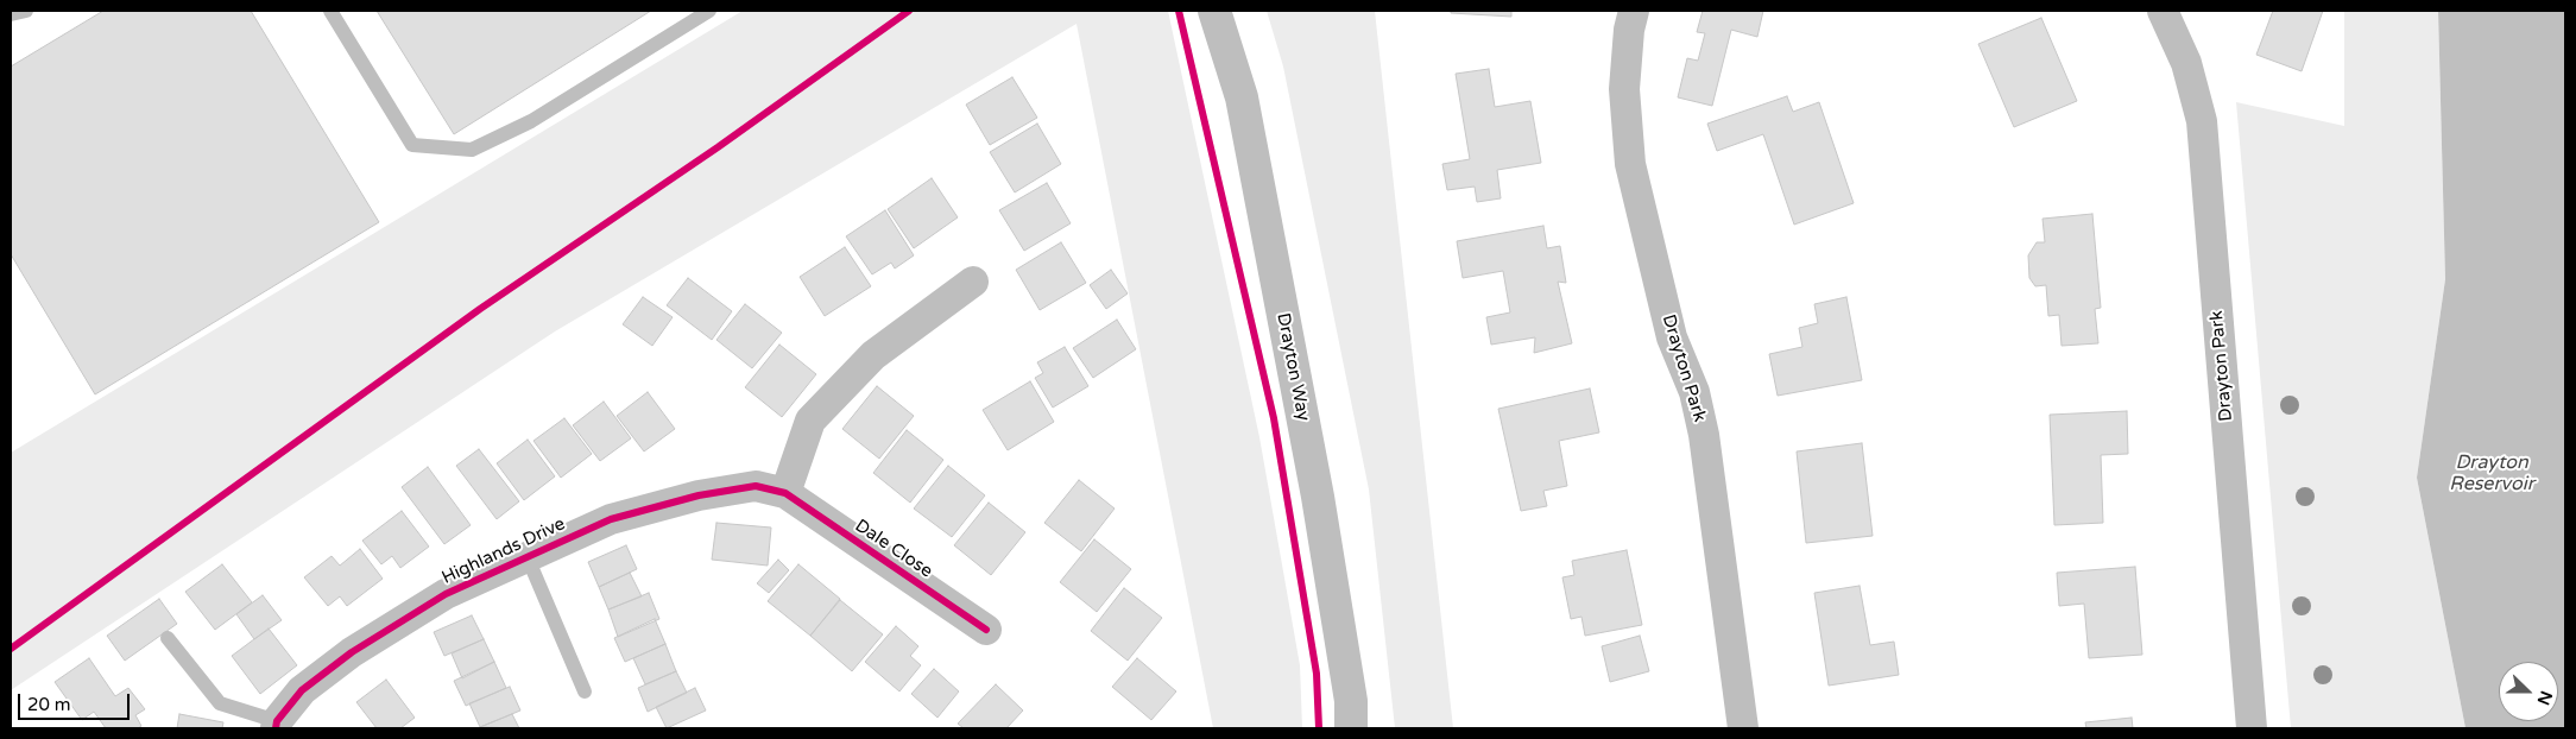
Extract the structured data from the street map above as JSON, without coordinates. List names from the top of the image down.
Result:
{
  "streets": {
    "main road": ["Drayton Way"],
    "street": ["Drayton Park", "Dale Close", "Highlands Drive"]
  },
  "crossings": [
    ["Dale Close", "Highlands Drive"]
  ],
  "water": ["Drayton Reservoir"],
  "scale_bar": "20 m",
  "north": "right"
}
